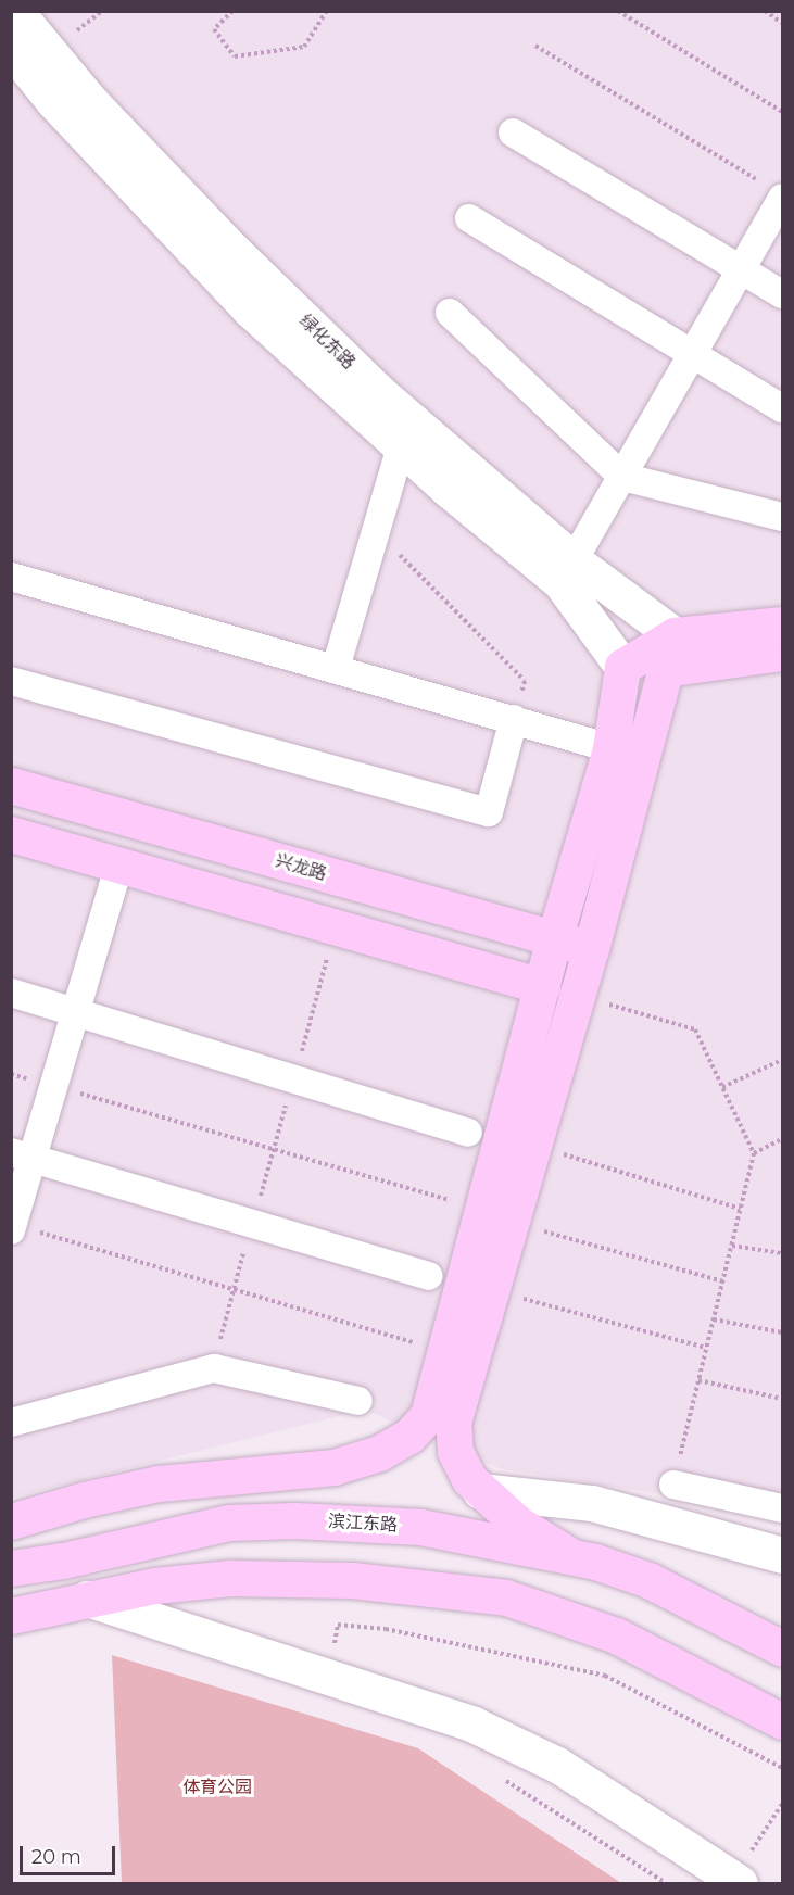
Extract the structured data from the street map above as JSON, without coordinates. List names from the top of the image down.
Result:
{
  "streets": {
    "main road": ["兴龙路", "滨江东路"],
    "street": ["绿化东路"]
  },
  "parks": ["体育公园"],
  "scale_bar": "20 m"
}
